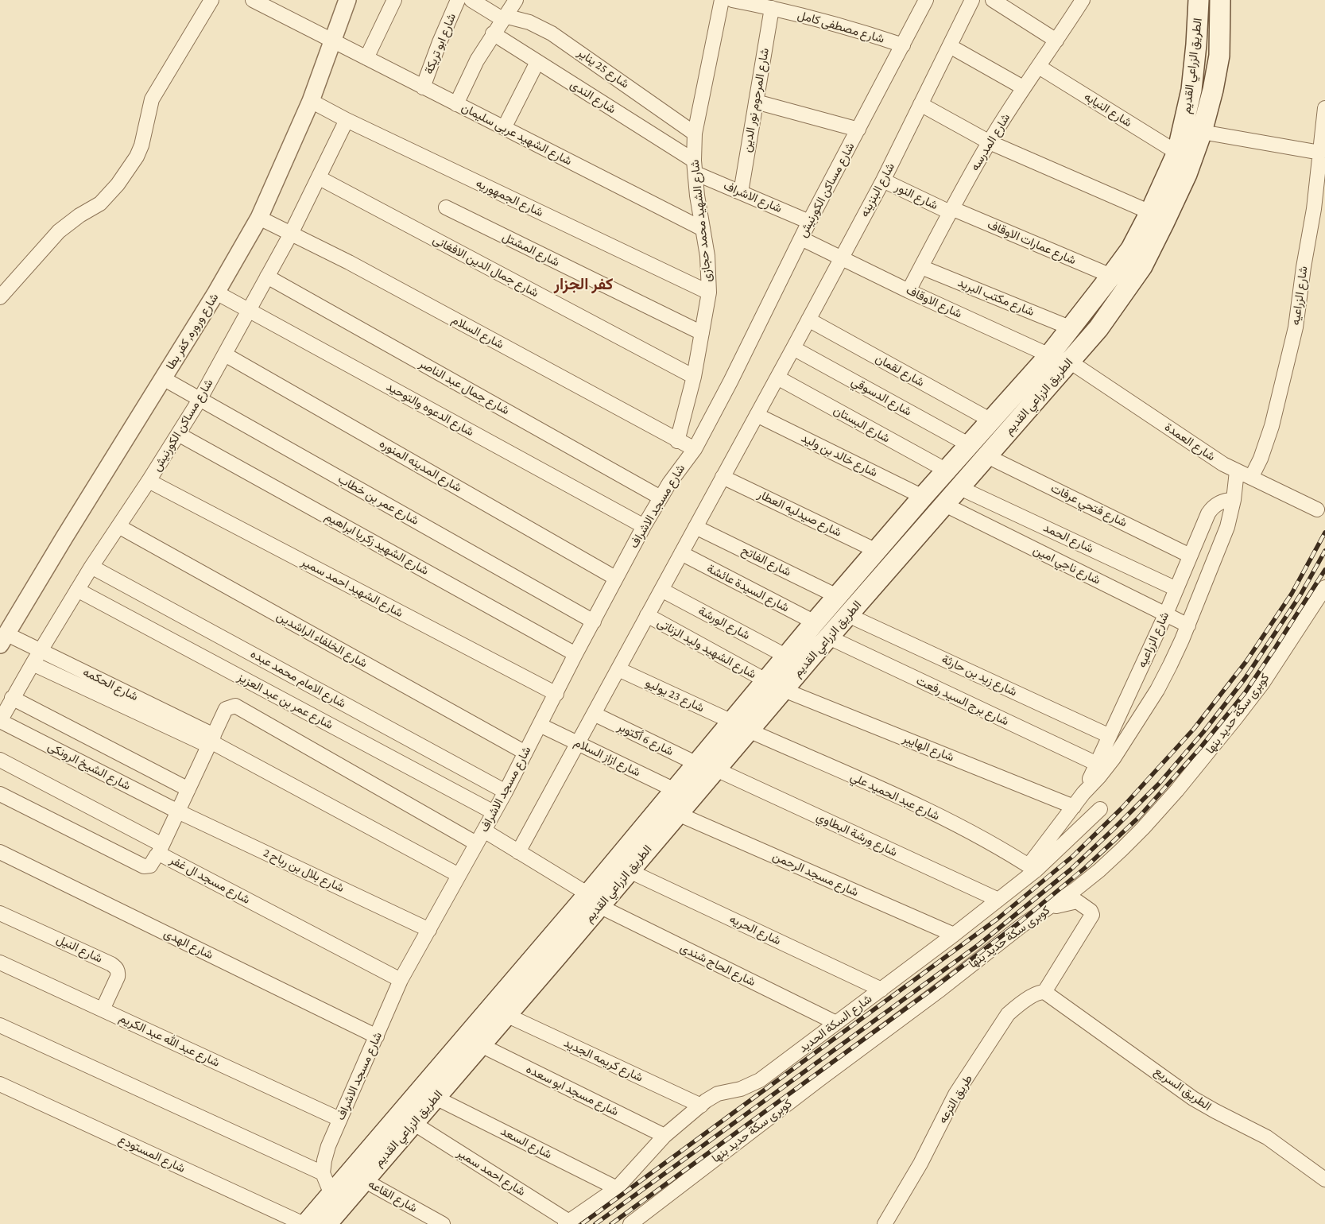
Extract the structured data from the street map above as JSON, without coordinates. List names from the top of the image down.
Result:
{
  "streets": {
    "main road": ["الطريق الزراعي القديم"],
    "street": [
      "شارع مصطفى كامل",
      "شارع ابو تريكة",
      "شارع 25 يناير",
      "شارع الندى",
      "شارع المرحوم نور الدين",
      "شارع النيابه",
      "شارع الشهيد عربى سليمان",
      "شارع المدرسه",
      "شارع مساكن الكورنيش",
      "شارع البنزينه",
      "شارع النور",
      "شارع الاشراف",
      "شارع الجمهوريه",
      "شارع الشهيد محمد حجازى",
      "شارع عمارات الاوقاف",
      "شارع المشتل",
      "شارع جمال الدين الافغانى",
      "شارع الزراعيه",
      "شارع مكتب البريد",
      "شارع الاوقاف",
      "شارع وروره, كفر بطا",
      "شارع السلام",
      "شارع لقمان",
      "شارع جمال عبد الناصر",
      "شارع الدسوقي",
      "شارع الدعوه والتوحيد",
      "شارع البستان",
      "شارع العمدة",
      "شارع خالد بن وليد",
      "شارع المدينه المنوره",
      "شارع عمر بن خطاب",
      "شارع فتحي عرفات",
      "شارع مسجد الاشراف",
      "شارع صيدليه العطار",
      "شارع الحمد",
      "شارع الشهيد زكريا ابراهيم",
      "شارع الفاتح",
      "شارع ناجي امين",
      "شارع الشهيد احمد سمير",
      "شارع السيدة عائشة",
      "شارع الورشة",
      "شارع الخلفاء الراشدين",
      "شارع الشهيد وليد الزناتى",
      "شارع زيد بن حارثة",
      "شارع الامام محمد عبده",
      "شارع الحكمه",
      "شارع 23 يوليو",
      "شارع عمر بن عبد العزيز",
      "شارع برج السيد رفعت",
      "كوبرى سكة حديد بنها",
      "شارع 6 أكتوبر",
      "شارع الهايبر",
      "شارع ازاز السلام",
      "شارع الشيخ الرونكى",
      "شارع عبد الحميد علي",
      "شارع ورشة البطاوي",
      "شارع بلال بن رباح 2",
      "شارع مسجد الرحمن",
      "شارع مسجد ال غفر",
      "شارع الحريه",
      "شارع الهدى",
      "شارع النيل",
      "شارع الحاج شندى",
      "شارع السكة الحديد",
      "شارع عبد الله عبد الكريم",
      "شارع كريمه الجديد",
      "الطريق السريع",
      "شارع مسجد ابو سعده",
      "طريق الترعه",
      "شارع السعد",
      "شارع المستودع",
      "شارع احمد سمير",
      "شارع القاعه"
    ]
  },
  "crossings": [
    ["شارع مصطفى كامل", "شارع المرحوم نور الدين"],
    ["شارع مصطفى كامل", "شارع مساكن الكورنيش"],
    ["شارع ابو تريكة", "شارع الشهيد عربى سليمان"],
    ["الطريق الزراعي القديم", "شارع النيابه"],
    ["الطريق الزراعي القديم", "شارع عمارات الاوقاف"],
    ["الطريق الزراعي القديم", "شارع مكتب البريد"],
    ["الطريق الزراعي القديم", "شارع الاوقاف"],
    ["الطريق الزراعي القديم", "شارع لقمان"],
    ["الطريق الزراعي القديم", "شارع الدسوقي"],
    ["الطريق الزراعي القديم", "شارع البستان"],
    ["الطريق الزراعي القديم", "شارع العمدة"],
    ["الطريق الزراعي القديم", "شارع خالد بن وليد"],
    ["الطريق الزراعي القديم", "شارع فتحي عرفات"],
    ["الطريق الزراعي القديم", "شارع صيدليه العطار"],
    ["الطريق الزراعي القديم", "شارع الحمد"],
    ["الطريق الزراعي القديم", "شارع الفاتح"],
    ["الطريق الزراعي القديم", "شارع ناجي امين"],
    ["الطريق الزراعي القديم", "شارع السيدة عائشة"],
    ["الطريق الزراعي القديم", "شارع الورشة"],
    ["الطريق الزراعي القديم", "شارع الشهيد وليد الزناتى"],
    ["الطريق الزراعي القديم", "شارع زيد بن حارثة"],
    ["الطريق الزراعي القديم", "شارع 23 يوليو"],
    ["الطريق الزراعي القديم", "شارع برج السيد رفعت"],
    ["الطريق الزراعي القديم", "شارع 6 أكتوبر"],
    ["الطريق الزراعي القديم", "شارع الهايبر"],
    ["الطريق الزراعي القديم", "شارع ازاز السلام"],
    ["الطريق الزراعي القديم", "شارع عبد الحميد علي"],
    ["الطريق الزراعي القديم", "شارع ورشة البطاوي"],
    ["الطريق الزراعي القديم", "شارع مسجد الرحمن"],
    ["الطريق الزراعي القديم", "شارع الحريه"],
    ["الطريق الزراعي القديم", "شارع الحاج شندى"],
    ["الطريق الزراعي القديم", "شارع كريمه الجديد"],
    ["الطريق الزراعي القديم", "شارع مسجد ابو سعده"],
    ["الطريق الزراعي القديم", "شارع السعد"],
    ["الطريق الزراعي القديم", "شارع المستودع"],
    ["الطريق الزراعي القديم", "شارع احمد سمير"],
    ["الطريق الزراعي القديم", "شارع القاعه"],
    ["شارع 25 يناير", "شارع الشهيد محمد حجازى"],
    ["شارع الندى", "شارع الاشراف"],
    ["شارع الندى", "شارع الشهيد محمد حجازى"],
    ["شارع المرحوم نور الدين", "شارع الاشراف"],
    ["شارع النيابه", "شارع المدرسه"],
    ["شارع الشهيد عربى سليمان", "شارع الشهيد محمد حجازى"],
    ["شارع الشهيد عربى سليمان", "شارع وروره, كفر بطا"],
    ["شارع المدرسه", "شارع النور"],
    ["شارع المدرسه", "شارع عمارات الاوقاف"],
    ["شارع المدرسه", "شارع مكتب البريد"],
    ["شارع المدرسه", "شارع الاوقاف"],
    ["شارع مساكن الكورنيش", "شارع الاشراف"],
    ["شارع مساكن الكورنيش", "شارع الجمهوريه"],
    ["شارع مساكن الكورنيش", "شارع جمال الدين الافغانى"],
    ["شارع مساكن الكورنيش", "شارع الاوقاف"],
    ["شارع مساكن الكورنيش", "شارع السلام"],
    ["شارع مساكن الكورنيش", "شارع جمال عبد الناصر"],
    ["شارع مساكن الكورنيش", "شارع الدعوه والتوحيد"],
    ["شارع مساكن الكورنيش", "شارع المدينه المنوره"],
    ["شارع مساكن الكورنيش", "شارع عمر بن خطاب"],
    ["شارع مساكن الكورنيش", "شارع مسجد الاشراف"],
    ["شارع مساكن الكورنيش", "شارع الشهيد زكريا ابراهيم"],
    ["شارع مساكن الكورنيش", "شارع الشهيد احمد سمير"],
    ["شارع مساكن الكورنيش", "شارع الخلفاء الراشدين"],
    ["شارع مساكن الكورنيش", "شارع الامام محمد عبده"],
    ["شارع مساكن الكورنيش", "شارع الحكمه"],
    ["شارع مساكن الكورنيش", "شارع عمر بن عبد العزيز"],
    ["شارع مساكن الكورنيش", "شارع الشيخ الرونكى"],
    ["شارع البنزينه", "شارع النور"],
    ["شارع البنزينه", "شارع الاوقاف"],
    ["شارع البنزينه", "شارع لقمان"],
    ["شارع البنزينه", "شارع الدسوقي"],
    ["شارع البنزينه", "شارع البستان"],
    ["شارع النور", "شارع عمارات الاوقاف"],
    ["شارع الاشراف", "شارع الشهيد محمد حجازى"],
    ["شارع الجمهوريه", "شارع الشهيد محمد حجازى"],
    ["شارع الجمهوريه", "شارع وروره, كفر بطا"],
    ["شارع الشهيد محمد حجازى", "شارع المشتل"],
    ["شارع الشهيد محمد حجازى", "شارع جمال الدين الافغانى"],
    ["شارع الشهيد محمد حجازى", "شارع السلام"],
    ["شارع الزراعيه", "شارع العمدة"],
    ["شارع الزراعيه", "شارع فتحي عرفات"],
    ["شارع الزراعيه", "شارع الحمد"],
    ["شارع الزراعيه", "شارع ناجي امين"],
    ["شارع الزراعيه", "شارع زيد بن حارثة"],
    ["شارع الزراعيه", "شارع برج السيد رفعت"],
    ["شارع الزراعيه", "شارع الهايبر"],
    ["شارع الزراعيه", "شارع عبد الحميد علي"],
    ["شارع الزراعيه", "شارع السكة الحديد"],
    ["شارع الاوقاف", "شارع العمدة"],
    ["شارع وروره, كفر بطا", "شارع السلام"],
    ["شارع وروره, كفر بطا", "شارع الدعوه والتوحيد"],
    ["شارع وروره, كفر بطا", "شارع عمر بن خطاب"],
    ["شارع وروره, كفر بطا", "شارع الحكمه"],
    ["شارع السلام", "شارع مسجد الاشراف"],
    ["شارع جمال عبد الناصر", "شارع مسجد الاشراف"],
    ["شارع الدعوه والتوحيد", "شارع مسجد الاشراف"],
    ["شارع المدينه المنوره", "شارع مسجد الاشراف"],
    ["شارع عمر بن خطاب", "شارع مسجد الاشراف"],
    ["شارع مسجد الاشراف", "شارع الشهيد زكريا ابراهيم"],
    ["شارع مسجد الاشراف", "شارع الشهيد احمد سمير"],
    ["شارع مسجد الاشراف", "شارع الخلفاء الراشدين"],
    ["شارع مسجد الاشراف", "شارع الامام محمد عبده"],
    ["شارع مسجد الاشراف", "شارع عمر بن عبد العزيز"],
    ["شارع مسجد الاشراف", "شارع ازاز السلام"],
    ["شارع مسجد الاشراف", "شارع بلال بن رباح 2"],
    ["شارع مسجد الاشراف", "شارع مسجد ال غفر"],
    ["شارع مسجد الاشراف", "شارع الهدى"],
    ["شارع مسجد الاشراف", "شارع الحاج شندى"],
    ["شارع مسجد الاشراف", "شارع عبد الله عبد الكريم"],
    ["شارع الشهيد وليد الزناتى", "شارع الهايبر"],
    ["شارع 23 يوليو", "شارع عبد الحميد علي"],
    ["شارع الشيخ الرونكى", "شارع بلال بن رباح 2"],
    ["شارع عبد الحميد علي", "شارع السكة الحديد"],
    ["شارع ورشة البطاوي", "شارع السكة الحديد"],
    ["شارع مسجد الرحمن", "شارع السكة الحديد"],
    ["شارع الحريه", "شارع السكة الحديد"],
    ["شارع النيل", "شارع عبد الله عبد الكريم"],
    ["شارع الحاج شندى", "شارع السكة الحديد"],
    ["شارع السكة الحديد", "شارع كريمه الجديد"],
    ["شارع السكة الحديد", "شارع مسجد ابو سعده"],
    ["شارع السكة الحديد", "شارع السعد"],
    ["شارع السكة الحديد", "شارع احمد سمير"],
    ["الطريق السريع", "طريق الترعه"]
  ],
  "districts": ["كفر الجزار"]
}
